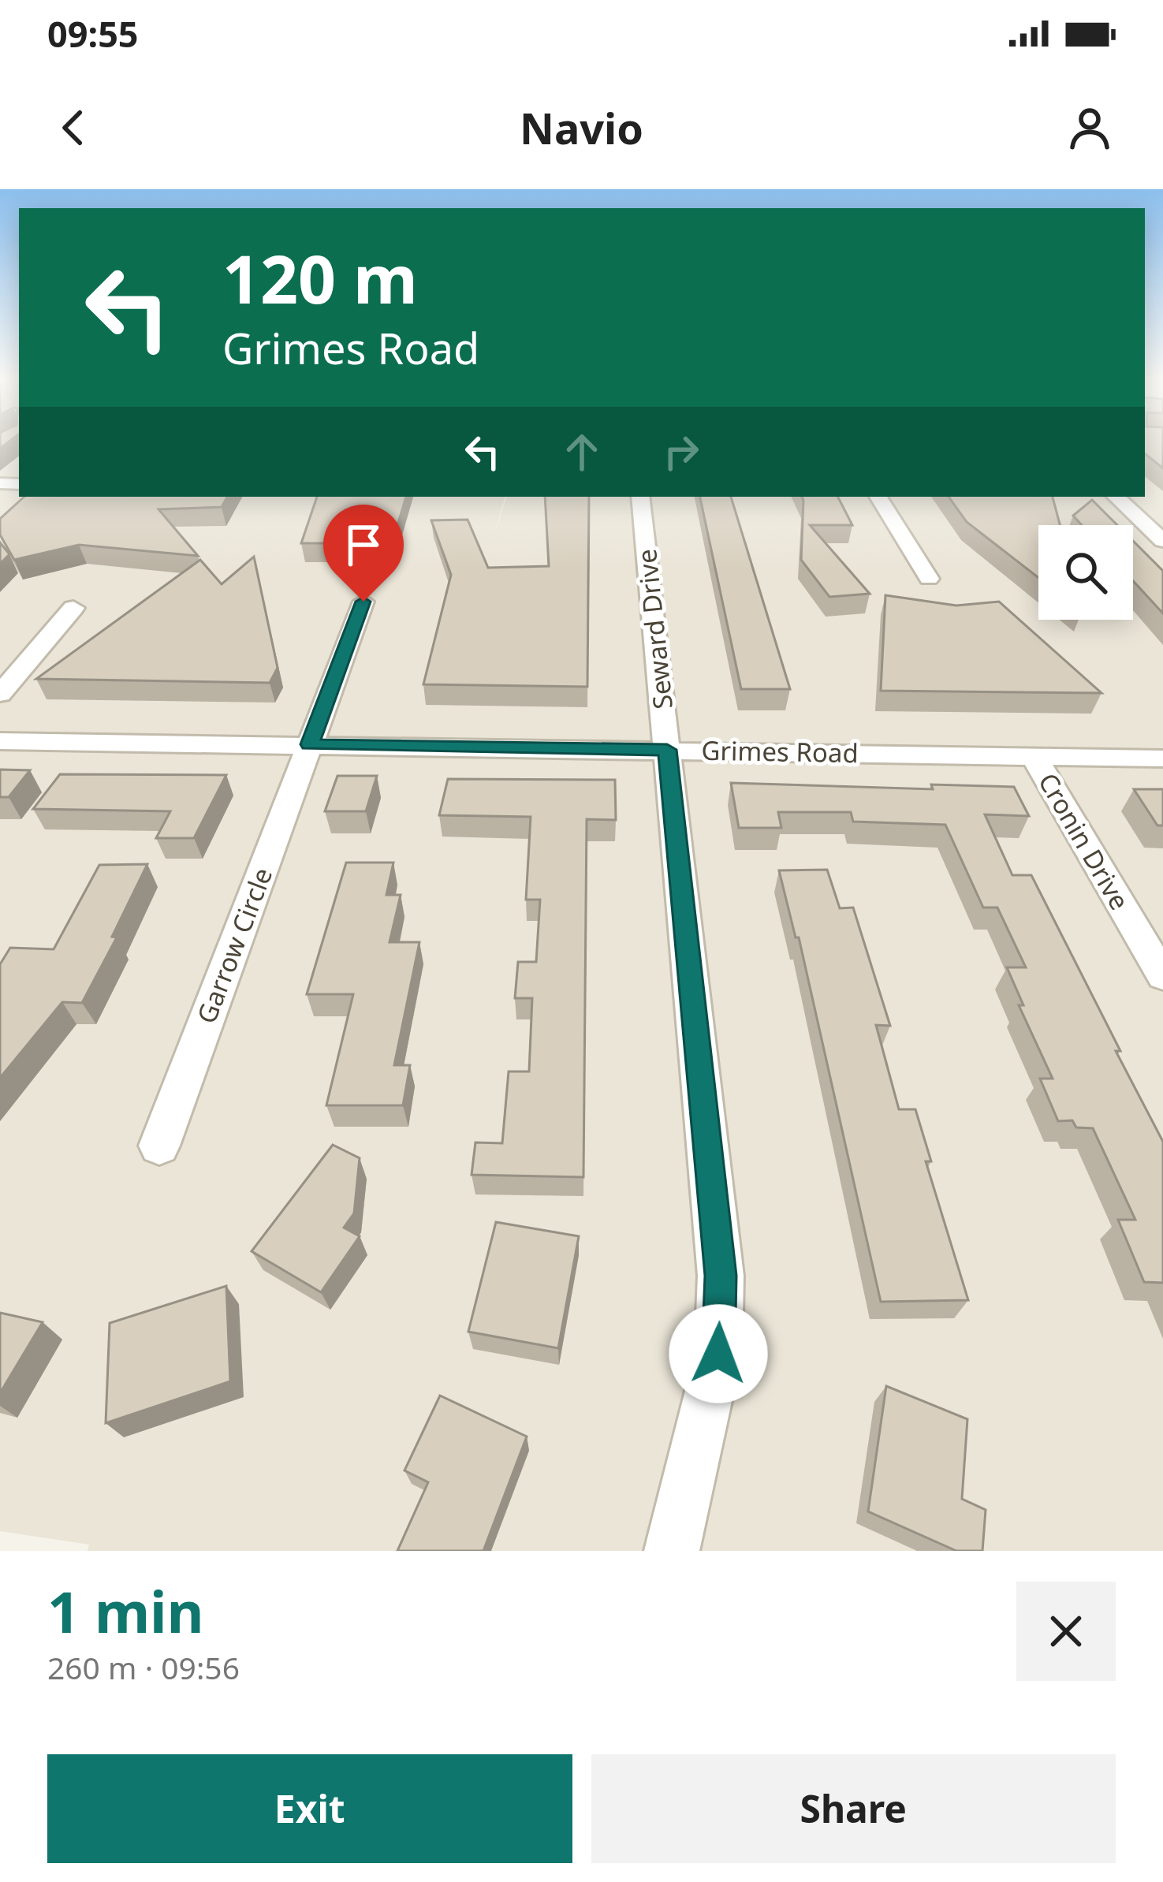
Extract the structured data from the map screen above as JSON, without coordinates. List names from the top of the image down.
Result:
{
  "streets": {
    "street": [
      "Seward Drive",
      "Grimes Road",
      "Cronin Drive",
      "Garrow Circle"
    ]
  },
  "crossings": [
    ["Seward Drive", "Grimes Road"],
    ["Grimes Road", "Cronin Drive"],
    ["Grimes Road", "Garrow Circle"]
  ],
  "page": {
    "status": "09:55",
    "header": "Navio",
    "turn": ["120 m", "Grimes Road"],
    "heading": ["1 min", "260 m · 09:56"],
    "buttons": ["Exit", "Share"]
  }
}
